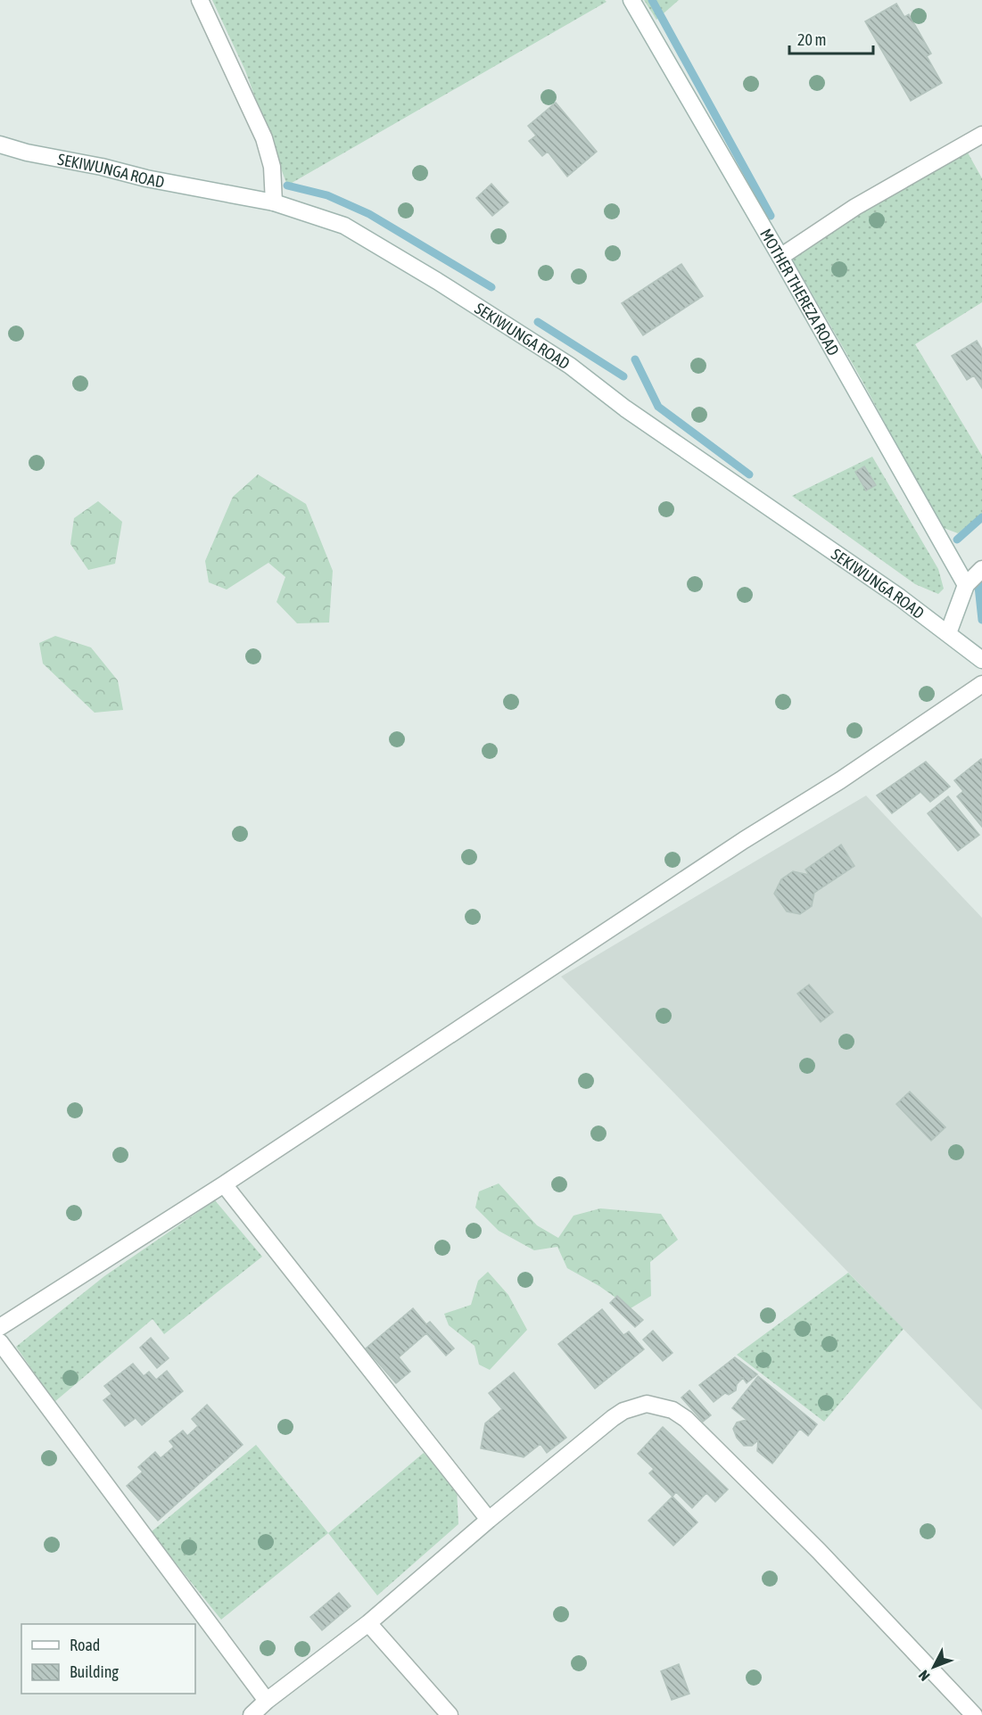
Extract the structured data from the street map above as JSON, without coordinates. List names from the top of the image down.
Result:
{
  "streets": {
    "street": ["SEKIWUNGA ROAD", "MOTHER THEREZA ROAD"]
  },
  "legend": ["Road", "Building"],
  "scale_bar": "20 m",
  "north": "bottom left"
}
